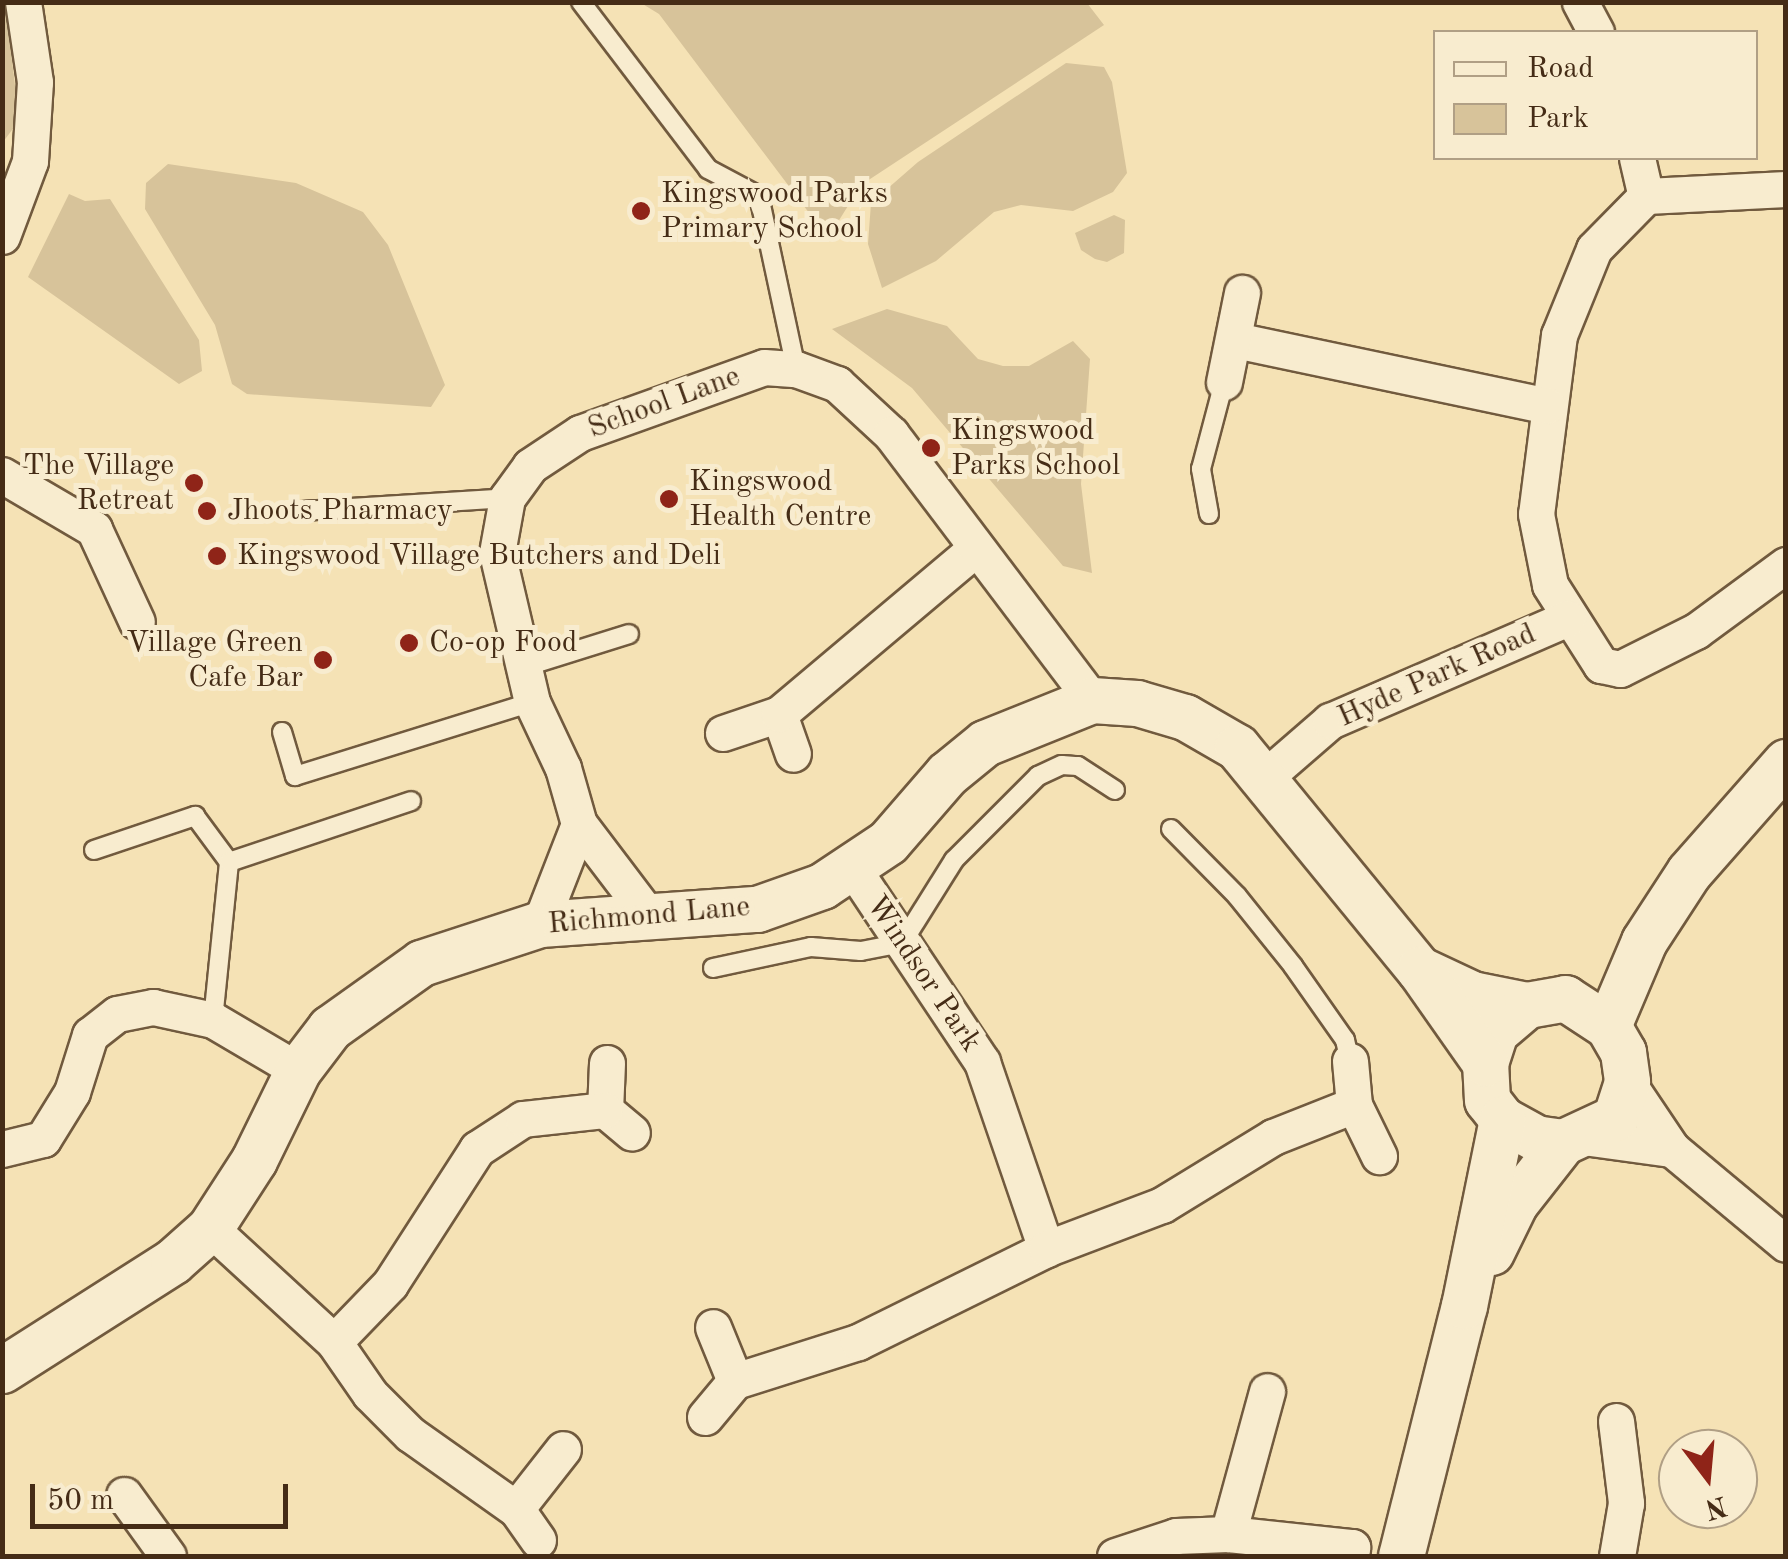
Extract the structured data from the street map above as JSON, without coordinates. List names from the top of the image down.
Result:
{
  "streets": {
    "street": [
      "School Lane",
      "Hyde Park Road",
      "Richmond Lane",
      "Windsor Park"
    ]
  },
  "crossings": [
    ["School Lane", "Richmond Lane"],
    ["Hyde Park Road", "Richmond Lane"],
    ["Richmond Lane", "Windsor Park"]
  ],
  "places": [
    "Kingswood Parks Primary School",
    "Kingswood Parks School",
    "The Village Retreat",
    "Kingswood Health Centre",
    "Jhoots Pharmacy",
    "Kingswood Village Butchers and Deli",
    "Co-op Food",
    "Village Green Cafe Bar"
  ],
  "legend": ["Road", "Park"],
  "scale_bar": "50 m",
  "north": "bottom"
}
